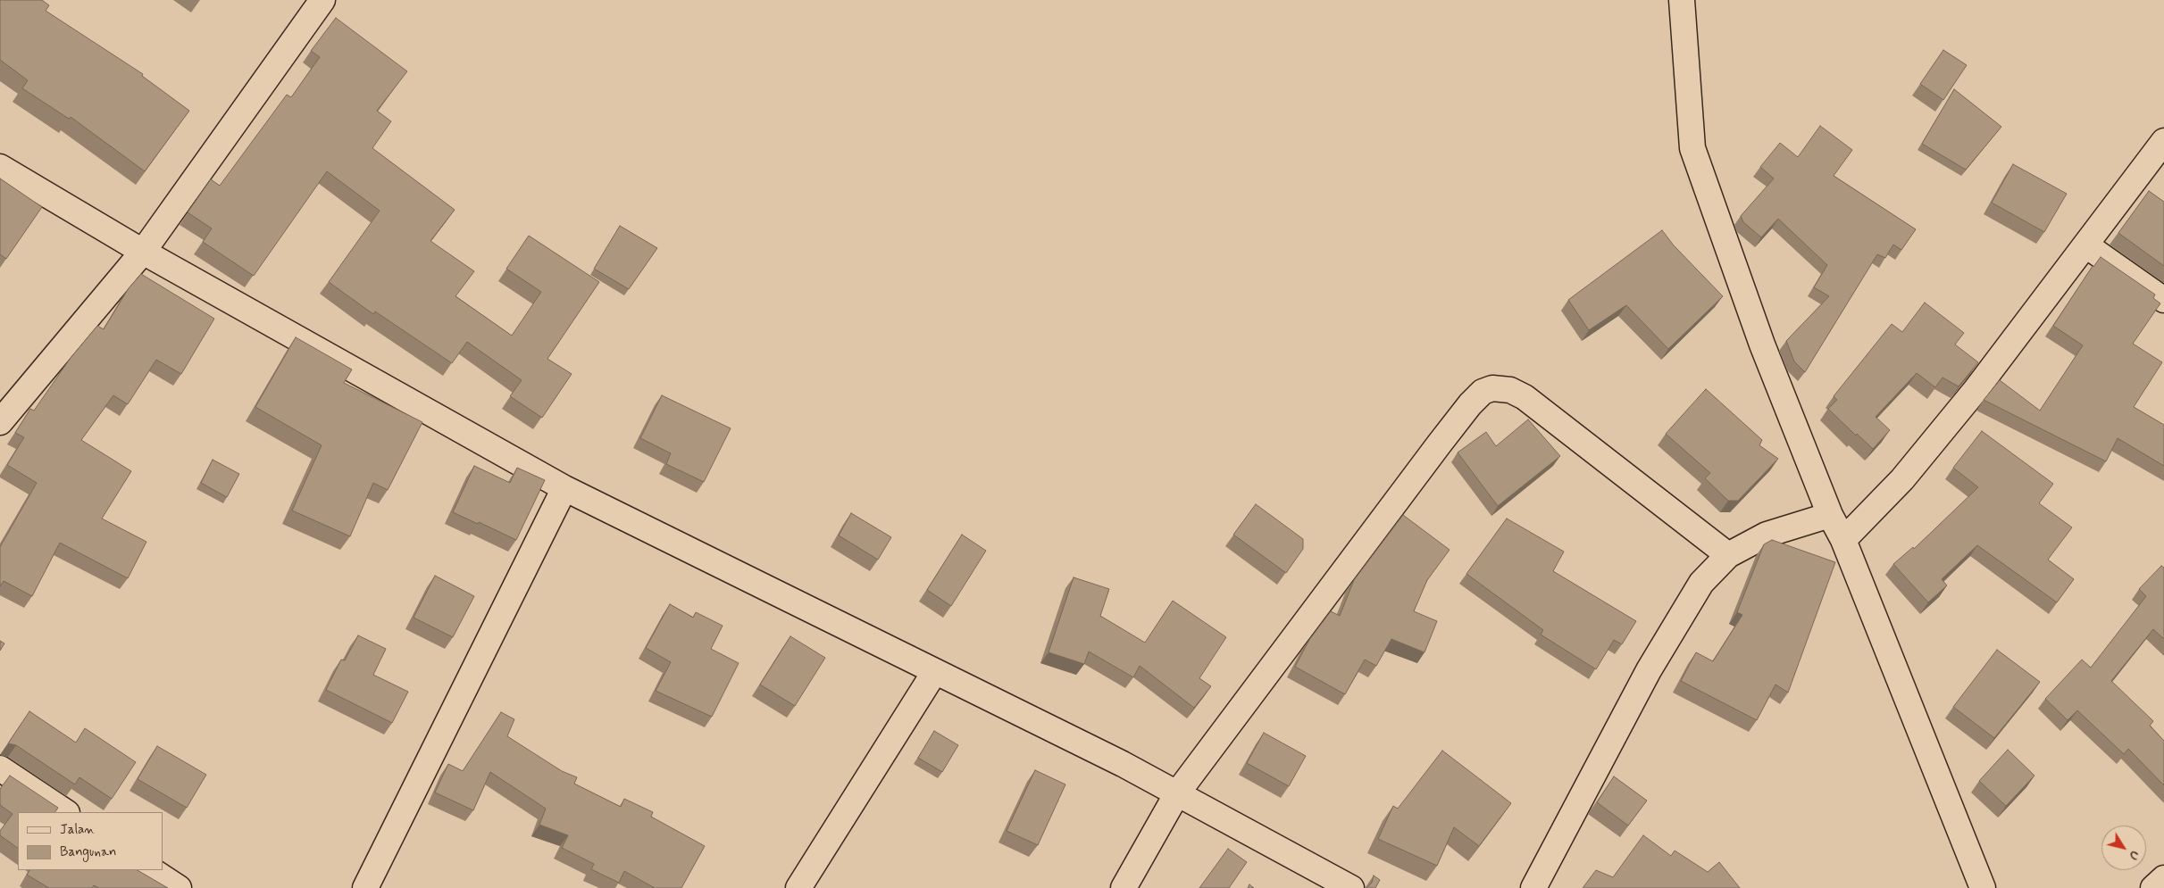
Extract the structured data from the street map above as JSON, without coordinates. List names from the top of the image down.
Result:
{
  "legend": ["Jalan", "Bangunan"],
  "north": "bottom right"
}
